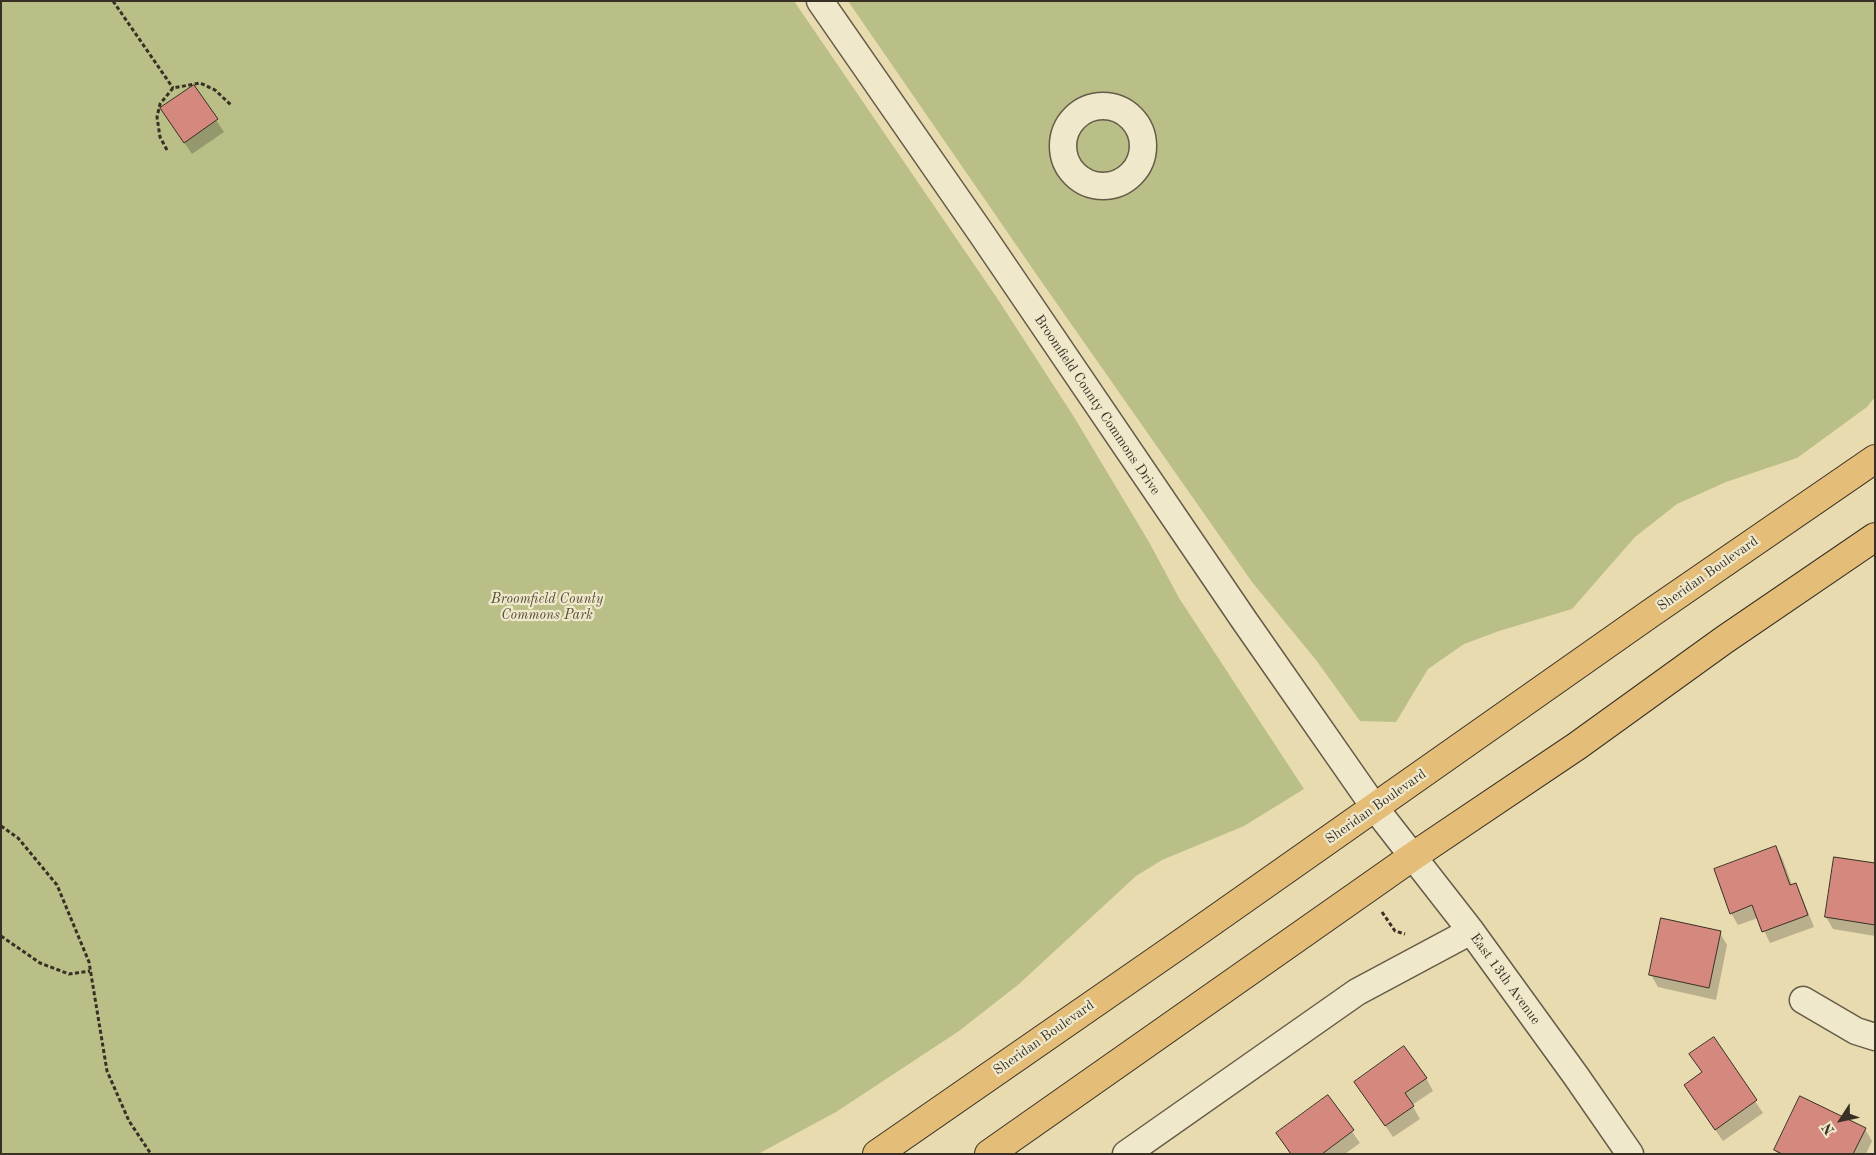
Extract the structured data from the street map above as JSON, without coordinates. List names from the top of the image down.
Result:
{
  "streets": {
    "main road": ["Sheridan Boulevard"],
    "street": ["Broomfield County Commons Drive", "East 13th Avenue"]
  },
  "crossings": [
    ["Broomfield County Commons Drive", "Sheridan Boulevard"],
    ["Broomfield County Commons Drive", "East 13th Avenue"],
    ["Sheridan Boulevard", "East 13th Avenue"]
  ],
  "parks": ["Broomfield County Commons Park"],
  "north": "bottom left"
}
